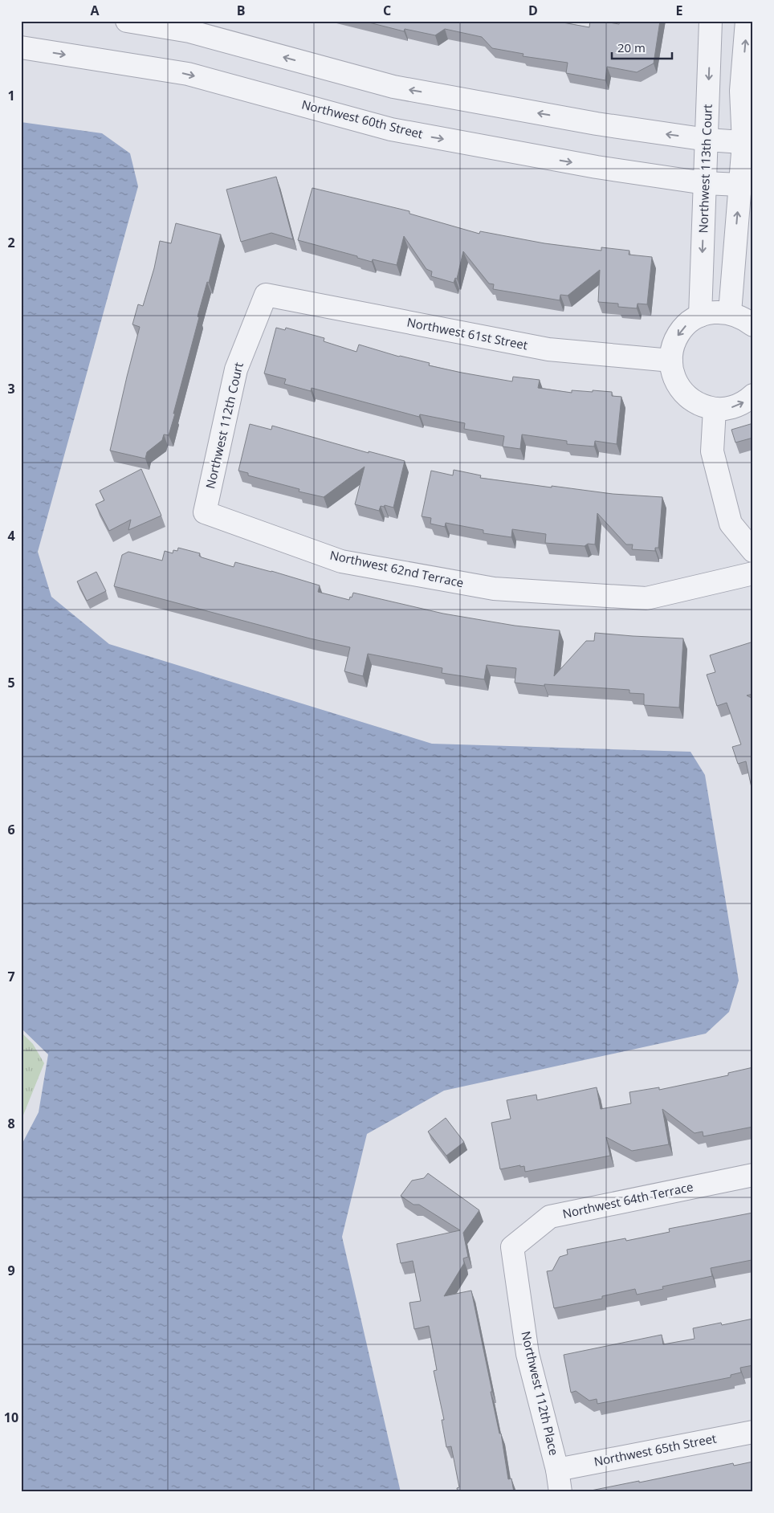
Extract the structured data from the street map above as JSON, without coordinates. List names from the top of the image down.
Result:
{
  "streets": {
    "street": [
      "Northwest 60th Street",
      "Northwest 113th Court",
      "Northwest 61st Street",
      "Northwest 112th Court",
      "Northwest 62nd Terrace",
      "Northwest 64th Terrace",
      "Northwest 112th Place",
      "Northwest 65th Street"
    ]
  },
  "crossings": [
    ["Northwest 60th Street", "Northwest 113th Court"],
    ["Northwest 61st Street", "Northwest 112th Court"],
    ["Northwest 112th Court", "Northwest 62nd Terrace"],
    ["Northwest 64th Terrace", "Northwest 112th Place"],
    ["Northwest 112th Place", "Northwest 65th Street"]
  ],
  "scale_bar": "20 m",
  "grid": {
    "columns": [
      "A",
      "B",
      "C",
      "D",
      "E"
    ],
    "rows": [
      "1",
      "2",
      "3",
      "4",
      "5",
      "6",
      "7",
      "8",
      "9",
      "10"
    ]
  }
}
